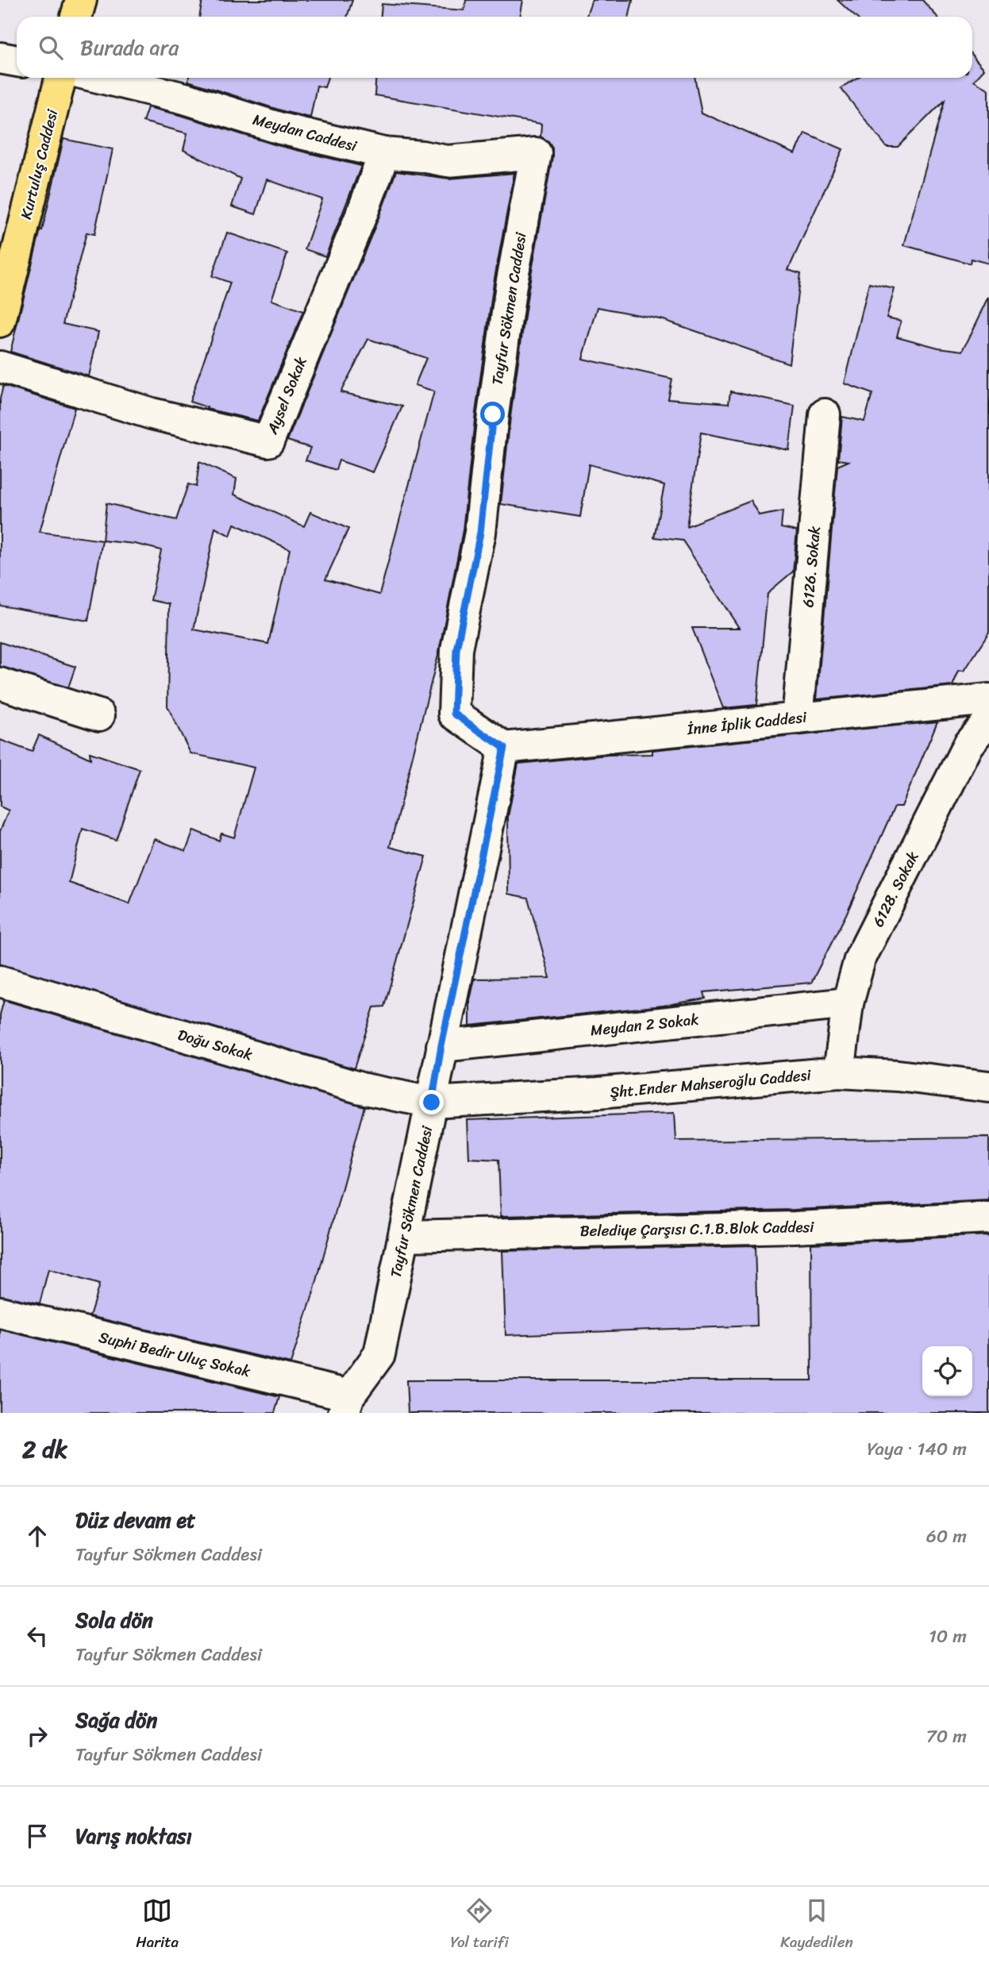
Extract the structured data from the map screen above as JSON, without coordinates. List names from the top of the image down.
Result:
{
  "streets": {
    "main road": ["Kurtuluş Caddesi"],
    "street": [
      "Meydan Caddesi",
      "Tayfur Sökmen Caddesi",
      "Aysel Sokak",
      "6126. Sokak",
      "İnne İplik Caddesi",
      "6128. Sokak",
      "Meydan 2 Sokak",
      "Doğu Sokak",
      "Şht.Ender Mahseroğlu Caddesi",
      "Belediye Çarşısı C.1.B.Blok Caddesi",
      "Suphi Bedir Uluç Sokak"
    ]
  },
  "crossings": [
    ["Meydan Caddesi", "Tayfur Sökmen Caddesi"],
    ["Meydan Caddesi", "Aysel Sokak"],
    ["Tayfur Sökmen Caddesi", "İnne İplik Caddesi"],
    ["Tayfur Sökmen Caddesi", "Meydan 2 Sokak"],
    ["Tayfur Sökmen Caddesi", "Doğu Sokak"],
    ["Tayfur Sökmen Caddesi", "Şht.Ender Mahseroğlu Caddesi"],
    ["Tayfur Sökmen Caddesi", "Belediye Çarşısı C.1.B.Blok Caddesi"],
    ["Tayfur Sökmen Caddesi", "Suphi Bedir Uluç Sokak"],
    ["6126. Sokak", "İnne İplik Caddesi"],
    ["6128. Sokak", "Meydan 2 Sokak"],
    ["6128. Sokak", "Şht.Ender Mahseroğlu Caddesi"],
    ["Doğu Sokak", "Şht.Ender Mahseroğlu Caddesi"]
  ],
  "page": {
    "search": "Burada ara",
    "heading": ["2 dk", "Yaya · 140 m"],
    "list": [
      ["Düz devam et", "Tayfur Sökmen Caddesi", "60 m"],
      ["Sola dön", "Tayfur Sökmen Caddesi", "10 m"],
      ["Sağa dön", "Tayfur Sökmen Caddesi", "70 m"],
      "Varış noktası"
    ],
    "nav": ["Harita", "Yol tarifi", "Kaydedilen"]
  }
}
